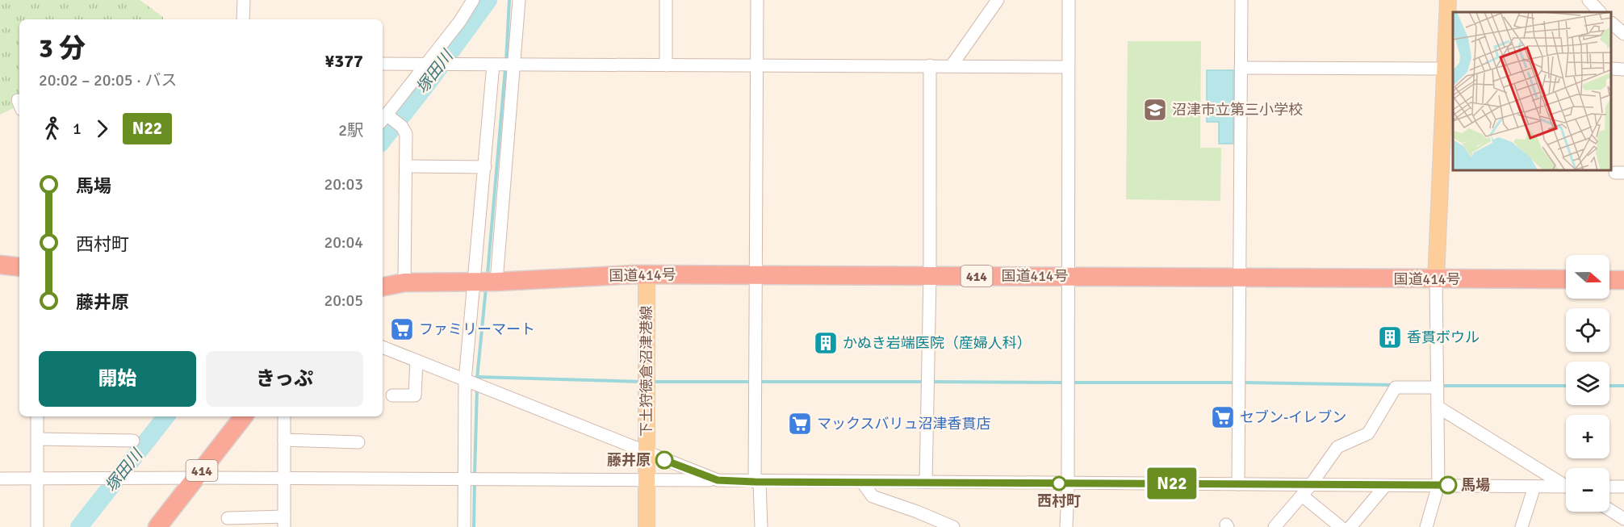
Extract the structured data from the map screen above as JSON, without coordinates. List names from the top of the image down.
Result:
{
  "streets": {
    "highway": ["国道414号", "414"],
    "main road": ["下土狩徳倉沼津港線"]
  },
  "crossings": [
    ["国道414号", "下土狩徳倉沼津港線"]
  ],
  "water": ["塚田川"],
  "places": {
    "school or university": ["沼津市立第三小学校"],
    "supermarket": ["ファミリーマート", "セブン-イレブン", "マックスバリュ沼津香貫店"],
    "building": ["香貫ボウル", "かぬき岩端医院（産婦人科）"],
    "other": ["藤井原", "西村町", "馬場"]
  },
  "lines": ["bus line N22"],
  "north": "right",
  "page": {
    "on_map": "N22",
    "heading": ["3 分", "20:02 – 20:05 · バス", "¥377"],
    "legs": ["1", "N22", "2駅"],
    "list": [
      {
        "name": "馬場",
        "value": "20:03"
      },
      {
        "name": "西村町",
        "value": "20:04"
      },
      {
        "name": "藤井原",
        "value": "20:05"
      }
    ],
    "map_buttons": ["+", "−"],
    "buttons": ["開始", "きっぷ"]
  }
}
